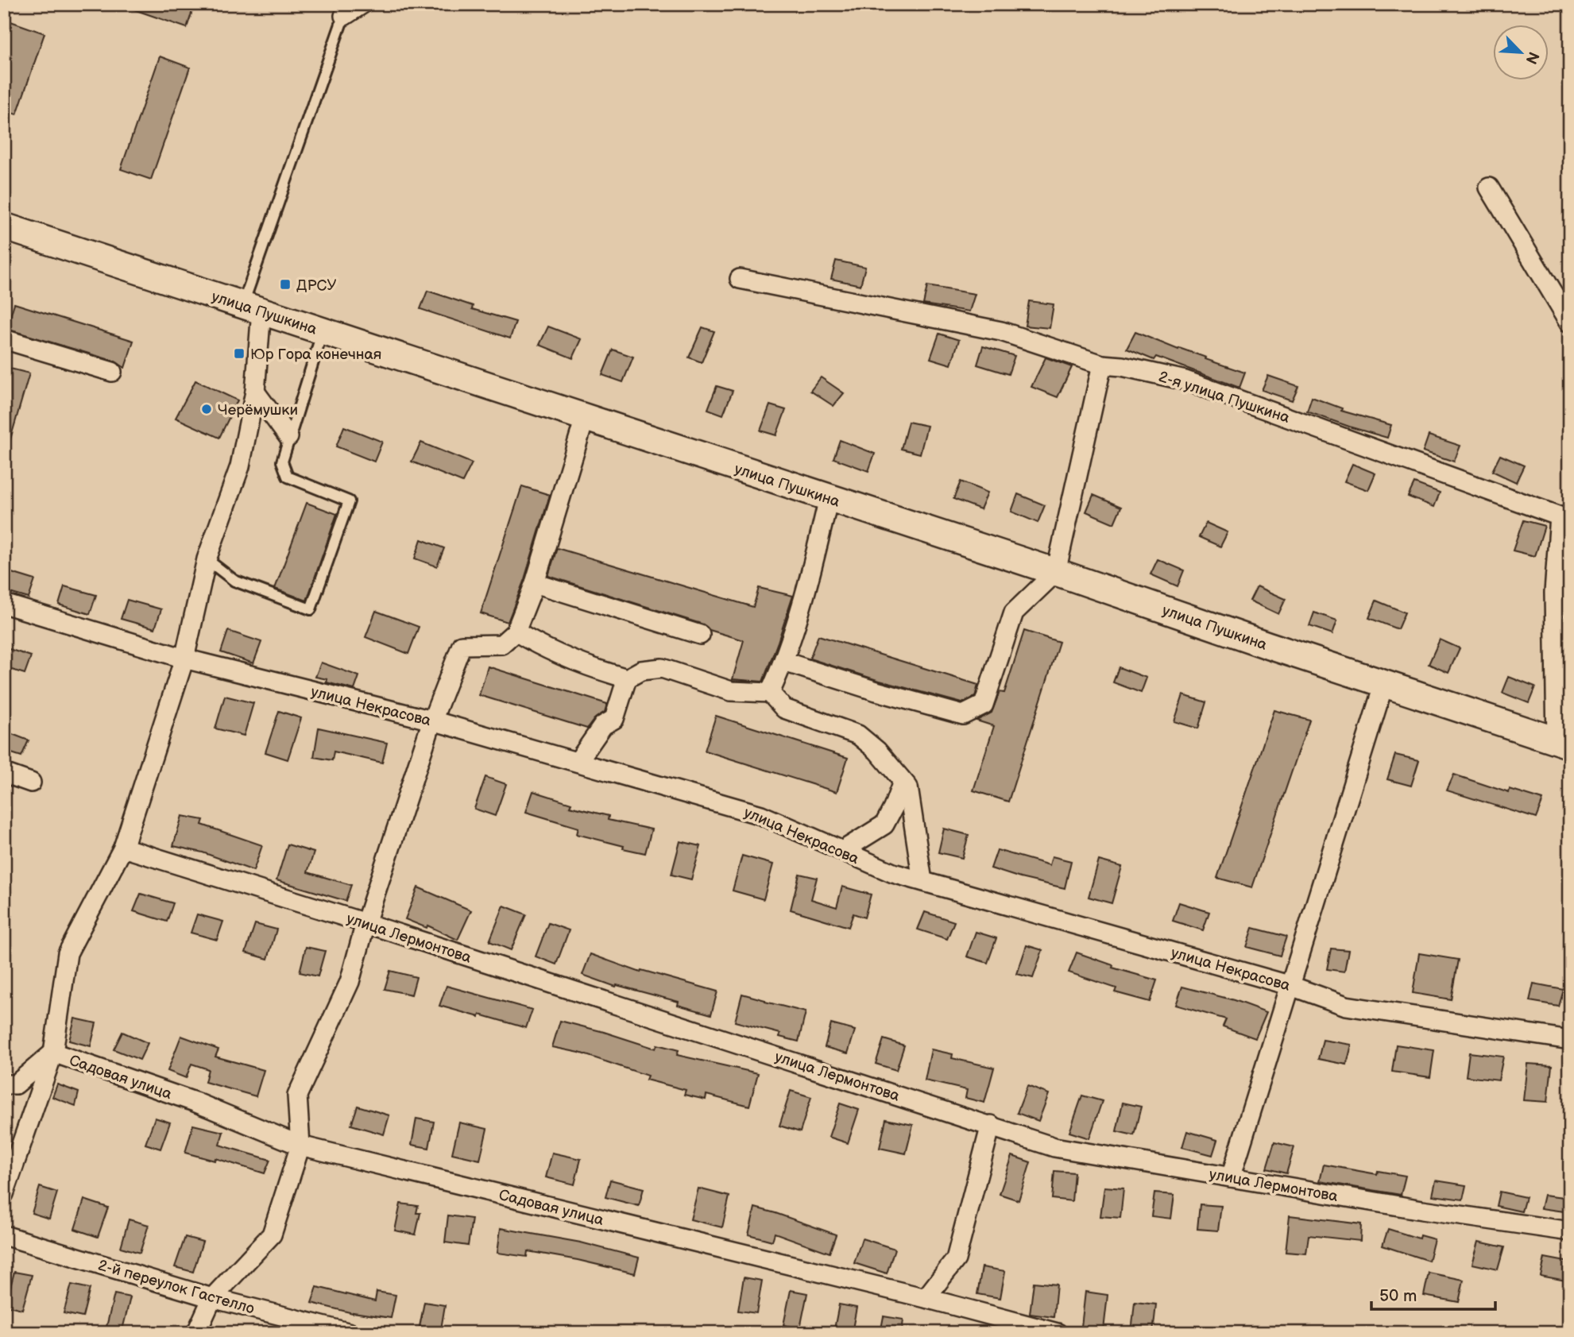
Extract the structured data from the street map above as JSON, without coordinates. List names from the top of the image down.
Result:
{
  "streets": {
    "main road": ["улица Пушкина"],
    "street": [
      "2-я улица Пушкина",
      "улица Некрасова",
      "улица Лермонтова",
      "Садовая улица",
      "2-й переулок Гастелло"
    ]
  },
  "crossings": [
    ["улица Пушкина", "2-я улица Пушкина"]
  ],
  "places": {
    "transit": ["ДРСУ", "Юр Гора конечная"],
    "other": ["Черёмушки"]
  },
  "scale_bar": "50 m",
  "north": "bottom right"
}
